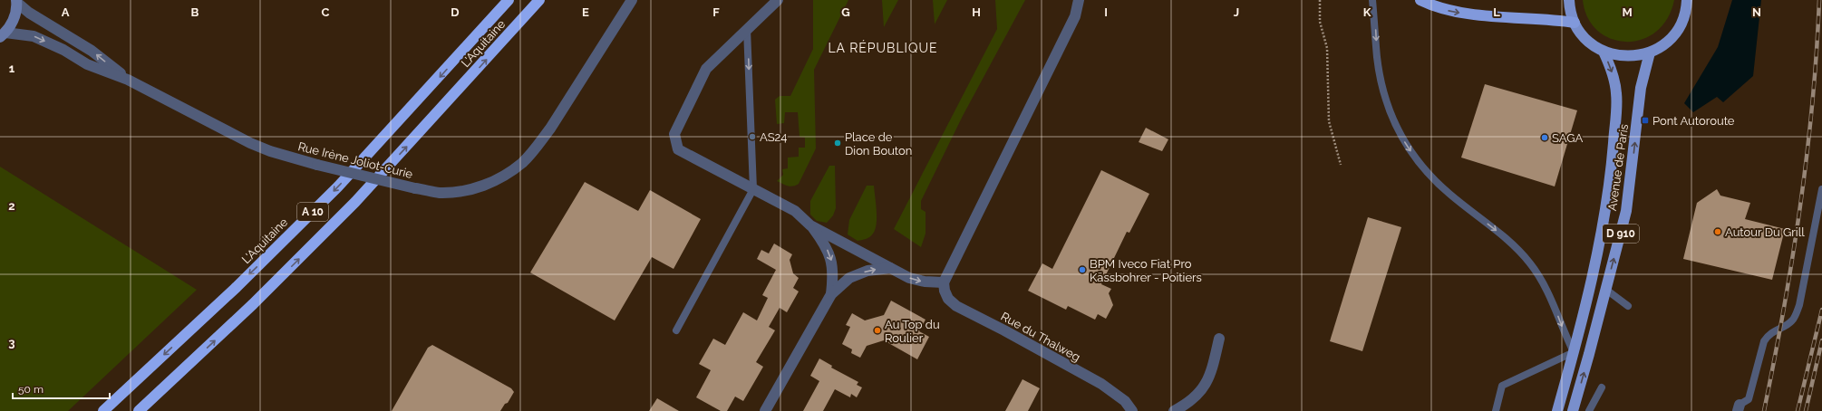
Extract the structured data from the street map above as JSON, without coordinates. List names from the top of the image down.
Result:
{
  "streets": {
    "highway": ["L'Aquitaine", "A 10"],
    "main road": ["Avenue de Paris", "D 910"],
    "street": ["Rue Irène Joliot-Curie", "Rue du Thalweg"]
  },
  "districts": ["LA RÉPUBLIQUE"],
  "places": {
    "transit": ["Pont Autoroute"],
    "other": [
      "AS24",
      "SAGA",
      "Place de Dion Bouton",
      "Autour Du Grill",
      "BPM Iveco Fiat Pro Kässbohrer - Poitiers",
      "Au Top du Roulier"
    ]
  },
  "scale_bar": "50 m",
  "grid": {
    "columns": [
      "A",
      "B",
      "C",
      "D",
      "E",
      "F",
      "G",
      "H",
      "I",
      "J",
      "K",
      "L",
      "M",
      "N"
    ],
    "rows": ["1", "2", "3"]
  }
}
